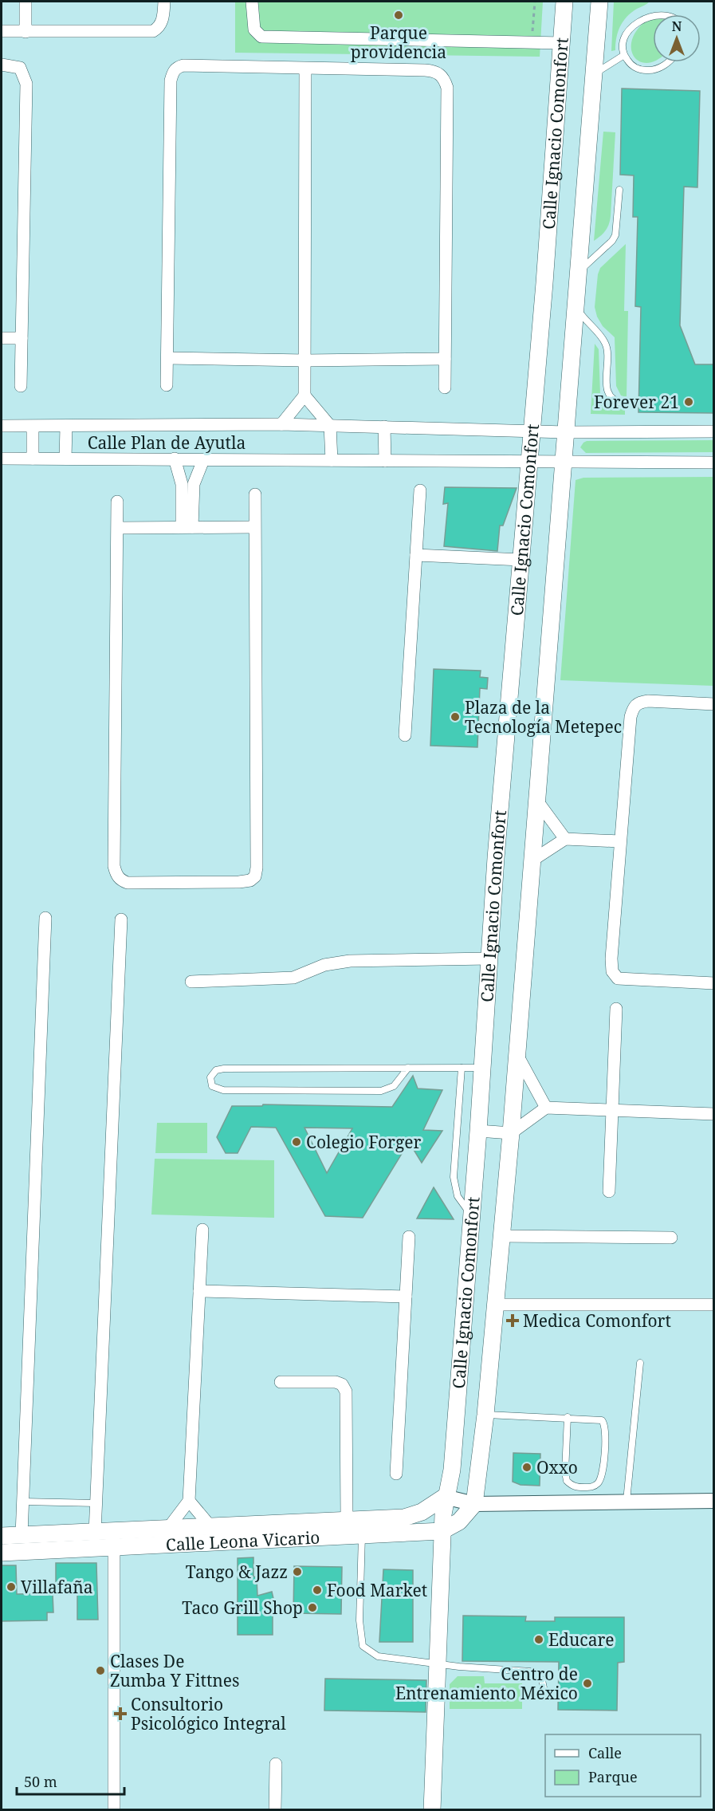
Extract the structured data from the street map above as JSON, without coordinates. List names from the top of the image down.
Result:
{
  "streets": {
    "main road": ["Calle Ignacio Comonfort", "Calle Leona Vicario"],
    "street": ["Calle Plan de Ayutla"]
  },
  "crossings": [
    ["Calle Ignacio Comonfort", "Calle Plan de Ayutla"],
    ["Calle Ignacio Comonfort", "Calle Leona Vicario"]
  ],
  "places": {
    "other": [
      "Parque providencia",
      "Forever 21",
      "Plaza de la Tecnología Metepec",
      "Colegio Forger",
      "Oxxo",
      "Tango & Jazz",
      "Villafaña",
      "Food Market",
      "Taco Grill Shop",
      "Educare",
      "Clases De Zumba Y Fittnes",
      "Centro de Entrenamiento México"
    ],
    "health": ["Medica Comonfort", "Consultorio Psicológico Integral"]
  },
  "legend": ["Calle", "Parque"],
  "scale_bar": "50 m",
  "north": "top"
}
